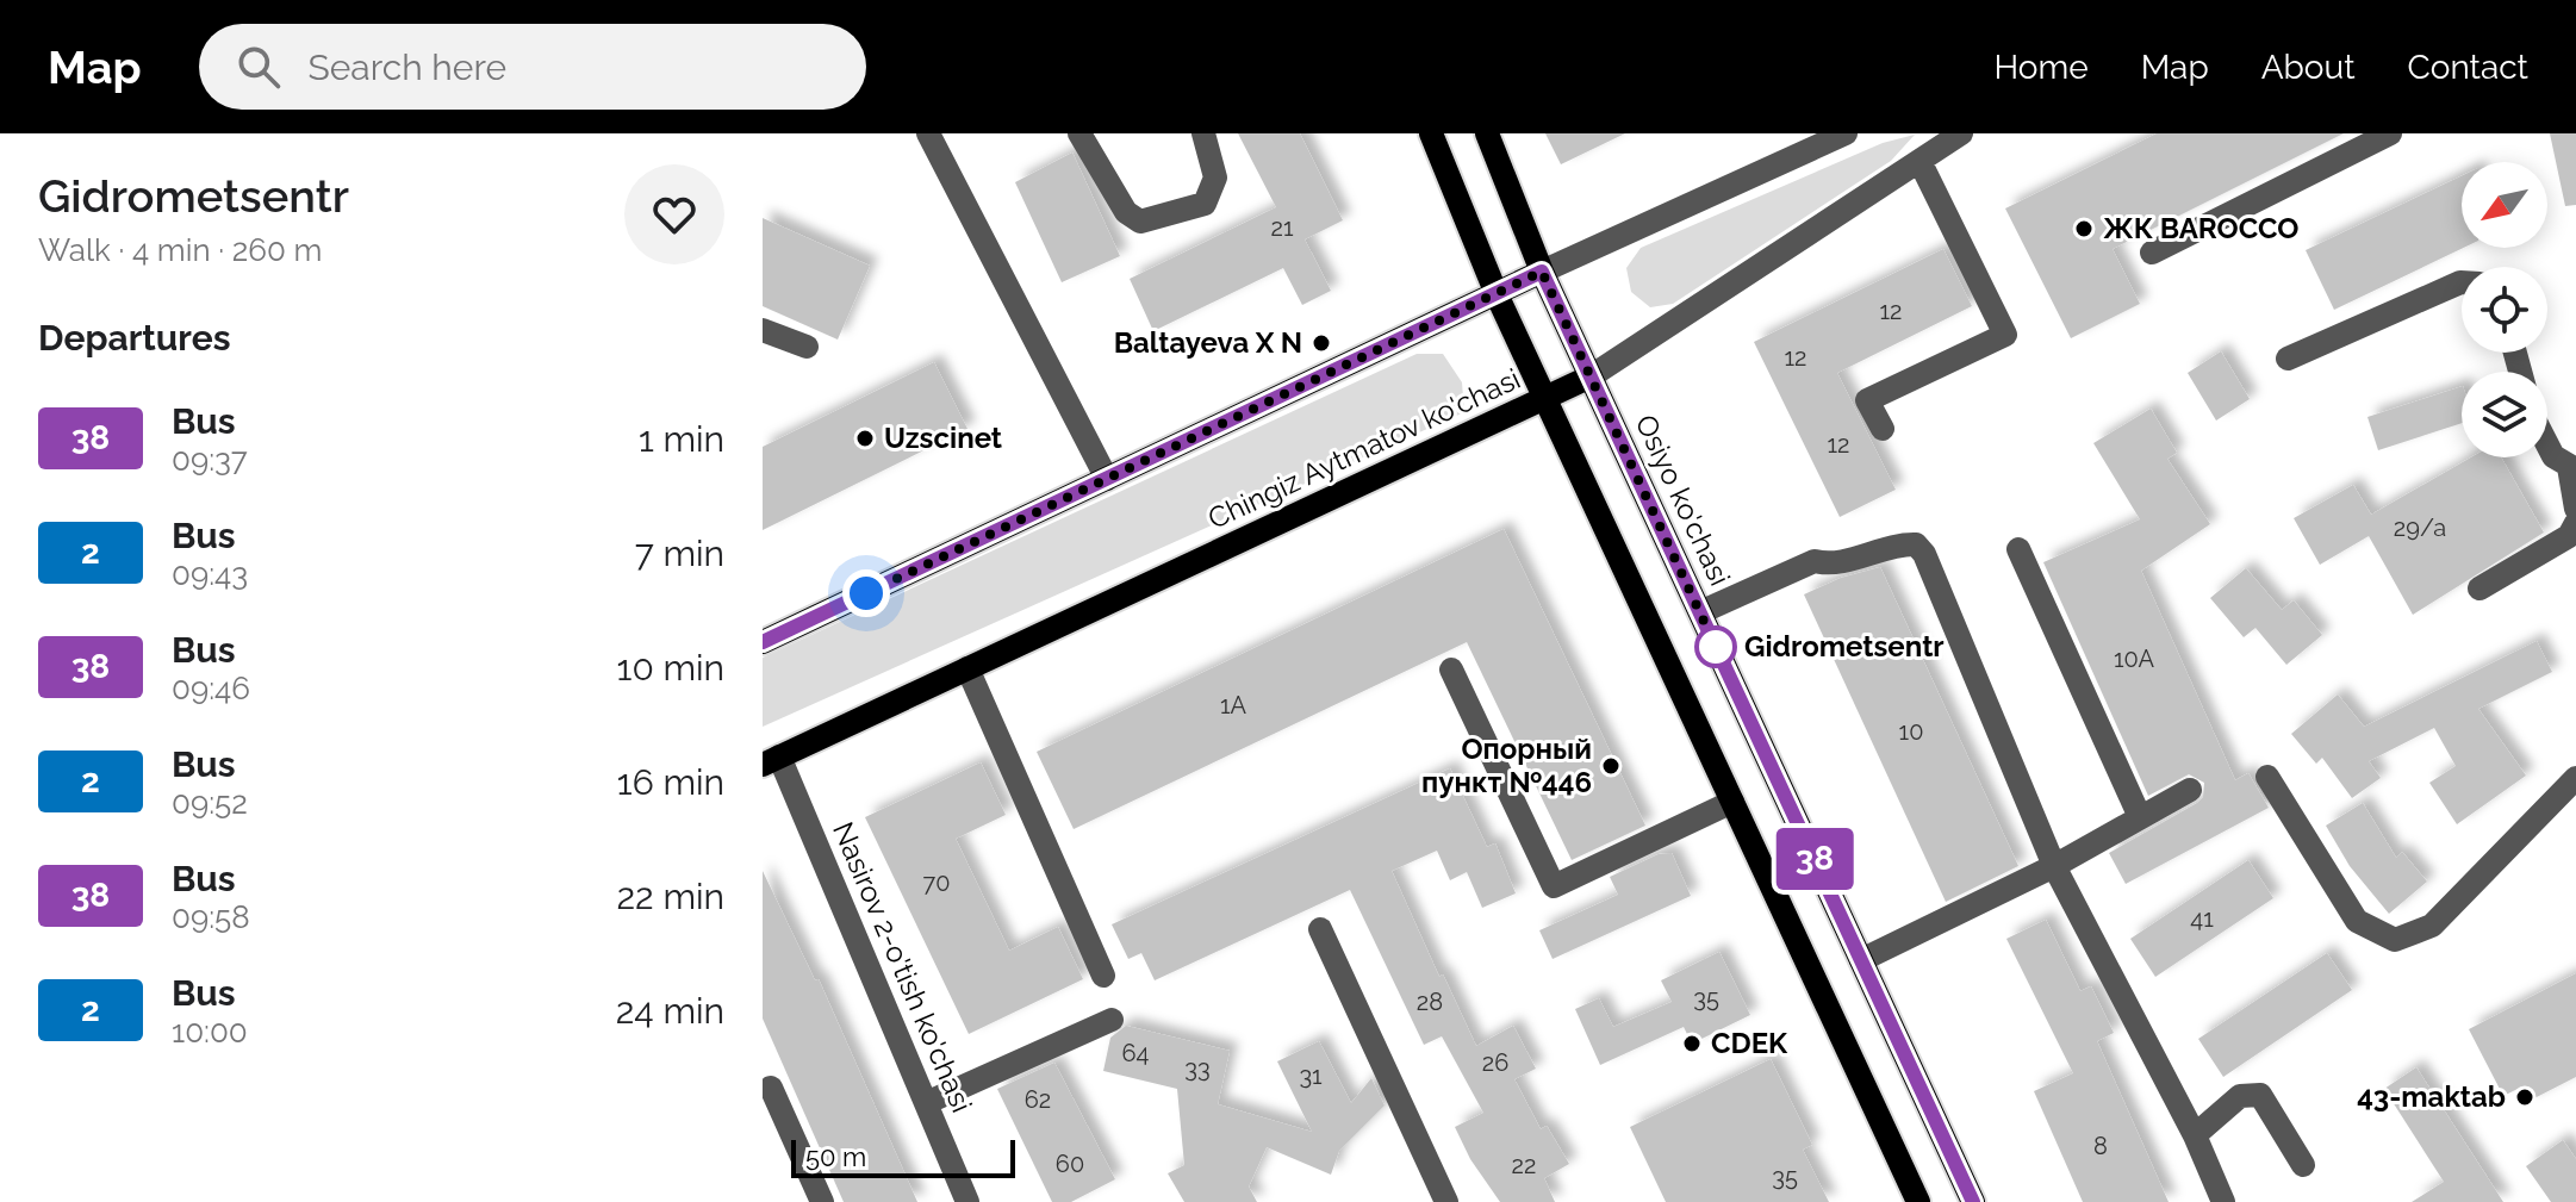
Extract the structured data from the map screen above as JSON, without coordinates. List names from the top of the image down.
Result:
{
  "streets": {
    "main road": ["Chingiz Aytmatov ko'chasi", "Osiyo ko'chasi"],
    "street": ["Nasirov 2-o'tish ko'chasi"]
  },
  "crossings": [
    ["Chingiz Aytmatov ko'chasi", "Osiyo ko'chasi"],
    ["Chingiz Aytmatov ko'chasi", "Nasirov 2-o'tish ko'chasi"]
  ],
  "places": [
    "ЖК BAROCCO",
    "Baltayeva X N",
    "Uzscinet",
    "Gidrometsentr",
    "Опорный пункт №446",
    "CDEK",
    "43-maktab"
  ],
  "lines": ["bus line 38"],
  "house_numbers": [
    "21",
    "12",
    "12",
    "12",
    "29/a",
    "10A",
    "1A",
    "10",
    "70",
    "41",
    "35",
    "28",
    "64",
    "26",
    "33",
    "31",
    "62",
    "8",
    "60",
    "22",
    "35"
  ],
  "scale_bar": "50 m",
  "north": "bottom left",
  "page": {
    "header": "Map",
    "search": "Search here",
    "nav": [
      "Home",
      "Map",
      "About",
      "Contact"
    ],
    "heading": [
      ["Gidrometsentr", "Walk · 4 min · 260 m"],
      "Departures"
    ],
    "on_map": "38",
    "list": [
      {
        "mark": "38",
        "name": "Bus",
        "note": "09:37",
        "value": "1 min"
      },
      {
        "mark": "2",
        "name": "Bus",
        "note": "09:43",
        "value": "7 min"
      },
      {
        "mark": "38",
        "name": "Bus",
        "note": "09:46",
        "value": "10 min"
      },
      {
        "mark": "2",
        "name": "Bus",
        "note": "09:52",
        "value": "16 min"
      },
      {
        "mark": "38",
        "name": "Bus",
        "note": "09:58",
        "value": "22 min"
      },
      {
        "mark": "2",
        "name": "Bus",
        "note": "10:00",
        "value": "24 min"
      }
    ],
    "scale": "50 m"
  }
}
